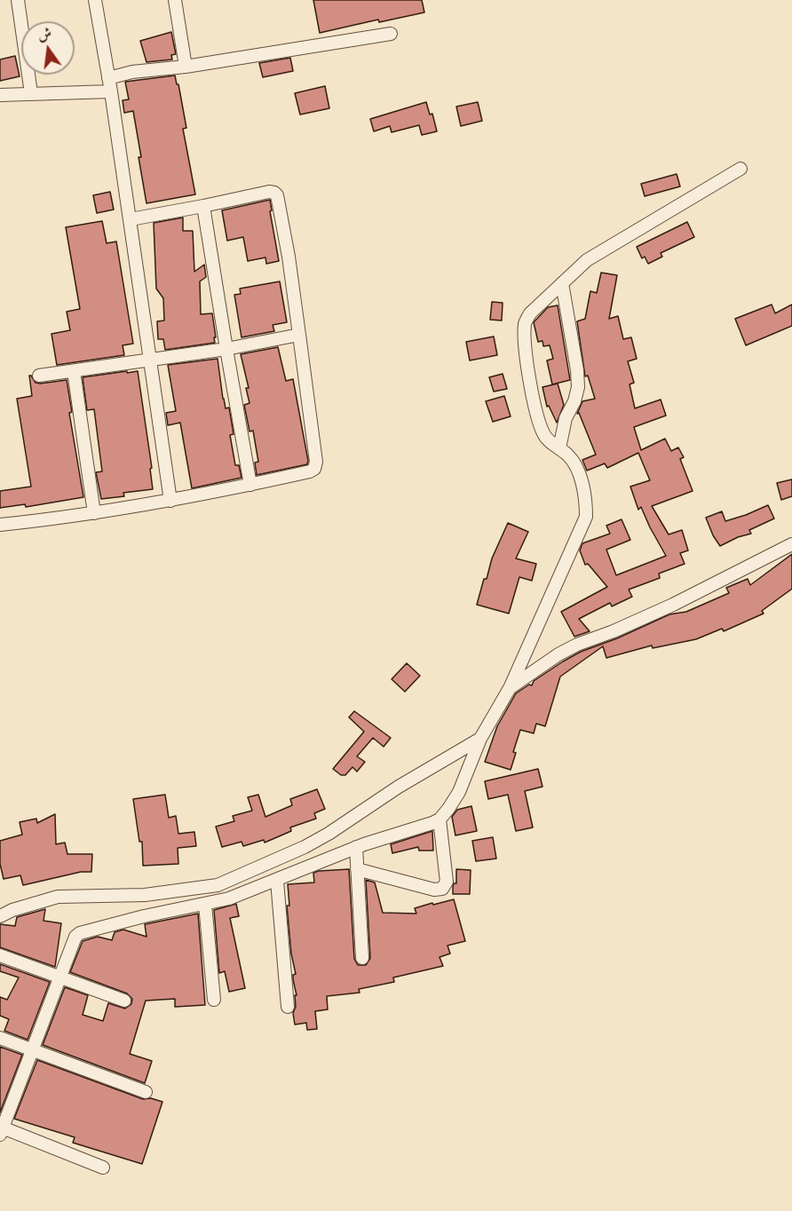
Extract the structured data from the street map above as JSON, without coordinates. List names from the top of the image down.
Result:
{
  "north": "top"
}
